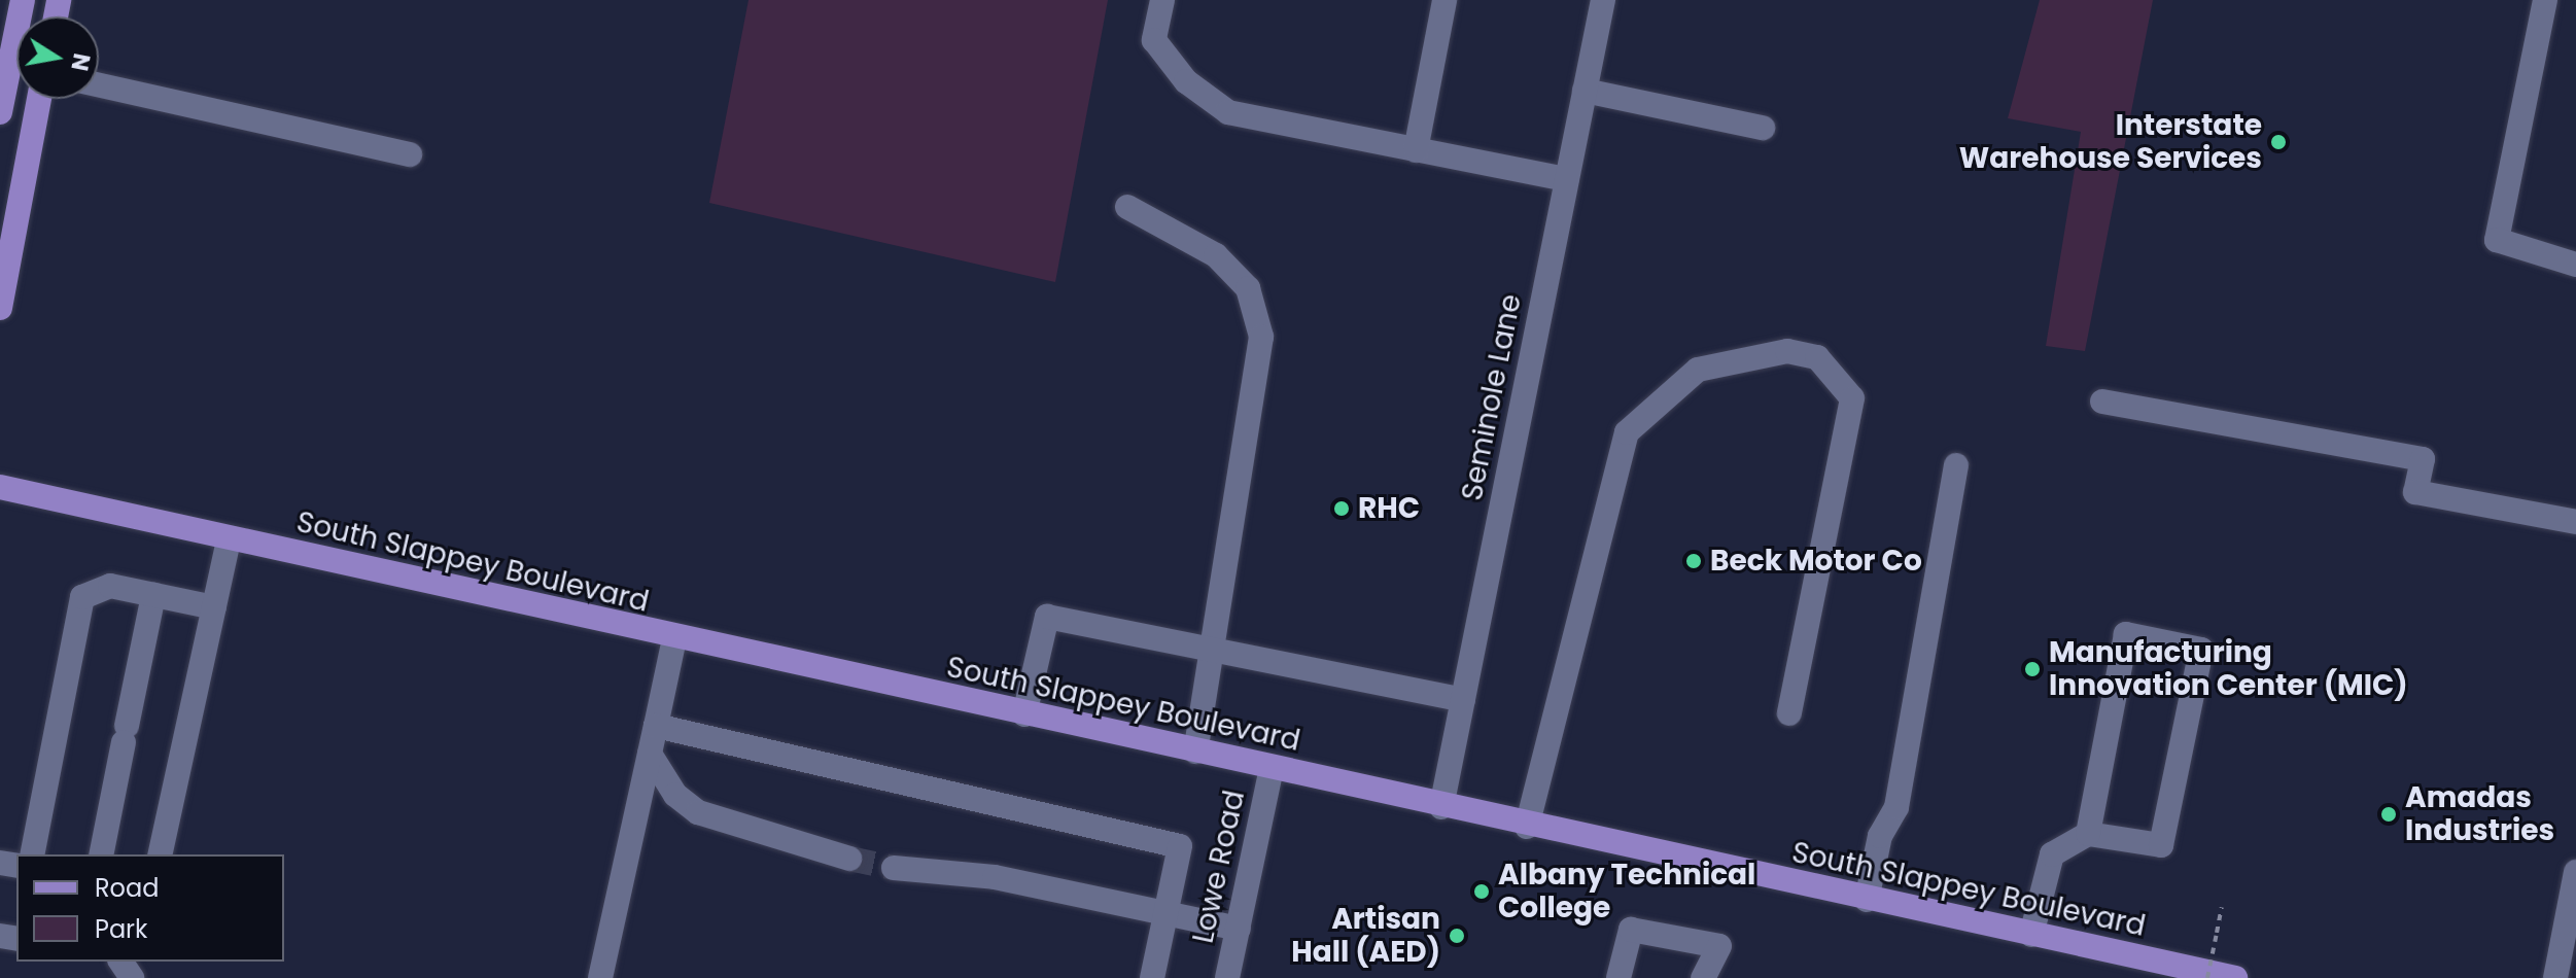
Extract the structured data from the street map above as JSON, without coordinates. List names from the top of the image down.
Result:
{
  "streets": {
    "main road": ["South Slappey Boulevard"],
    "street": ["Seminole Lane", "Lowe Road"]
  },
  "crossings": [
    ["Seminole Lane", "South Slappey Boulevard"],
    ["South Slappey Boulevard", "Lowe Road"]
  ],
  "places": [
    "Interstate Warehouse Services",
    "RHC",
    "Beck Motor Co",
    "Manufacturing Innovation Center (MIC)",
    "Amadas Industries",
    "Albany Technical College",
    "Artisan Hall (AED)"
  ],
  "legend": ["Road", "Park"],
  "north": "right"
}
